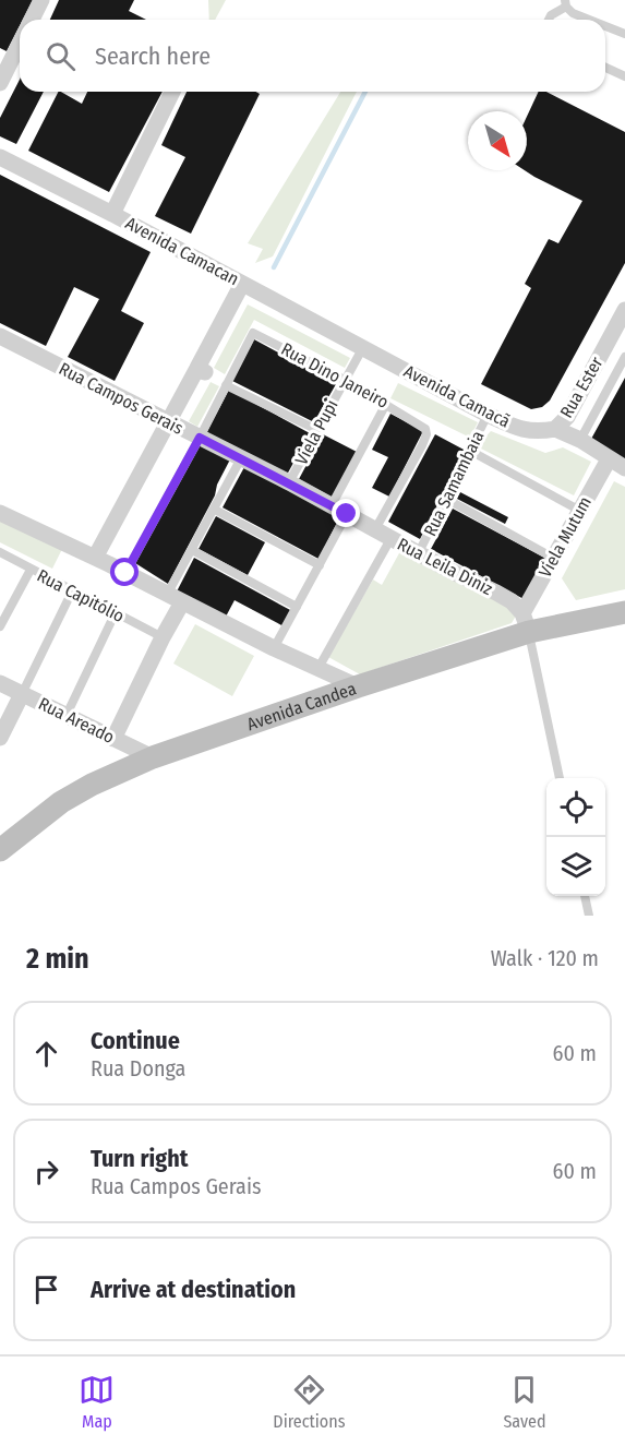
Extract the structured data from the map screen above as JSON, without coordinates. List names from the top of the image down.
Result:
{
  "streets": {
    "main road": ["Avenida Candea"],
    "street": [
      "Avenida Camacan",
      "Rua Ester",
      "Avenida Camacã",
      "Rua Campos Gerais",
      "Viela Mutum",
      "Rua Leila Diniz",
      "Rua Areado"
    ],
    "lane": [
      "Rua Dino Janeiro",
      "Viela Pupi",
      "Rua Samambaia",
      "Rua Capitólio"
    ]
  },
  "crossings": [
    ["Avenida Camacan", "Avenida Camacã"],
    ["Avenida Camacan", "Viela Pupi"],
    ["Rua Dino Janeiro", "Viela Pupi"],
    ["Rua Dino Janeiro", "Rua Leila Diniz"],
    ["Rua Ester", "Avenida Camacã"],
    ["Avenida Camacã", "Viela Pupi"],
    ["Avenida Camacã", "Rua Samambaia"],
    ["Rua Campos Gerais", "Viela Pupi"],
    ["Rua Campos Gerais", "Rua Leila Diniz"],
    ["Rua Samambaia", "Rua Leila Diniz"],
    ["Viela Mutum", "Rua Leila Diniz"],
    ["Viela Mutum", "Avenida Candea"],
    ["Rua Leila Diniz", "Avenida Candea"],
    ["Avenida Candea", "Rua Areado"]
  ],
  "north": "bottom right",
  "page": {
    "search": "Search here",
    "heading": ["2 min", "Walk · 120 m"],
    "list": [
      ["Continue", "Rua Donga", "60 m"],
      ["Turn right", "Rua Campos Gerais", "60 m"],
      "Arrive at destination"
    ],
    "nav": ["Map", "Directions", "Saved"]
  }
}
